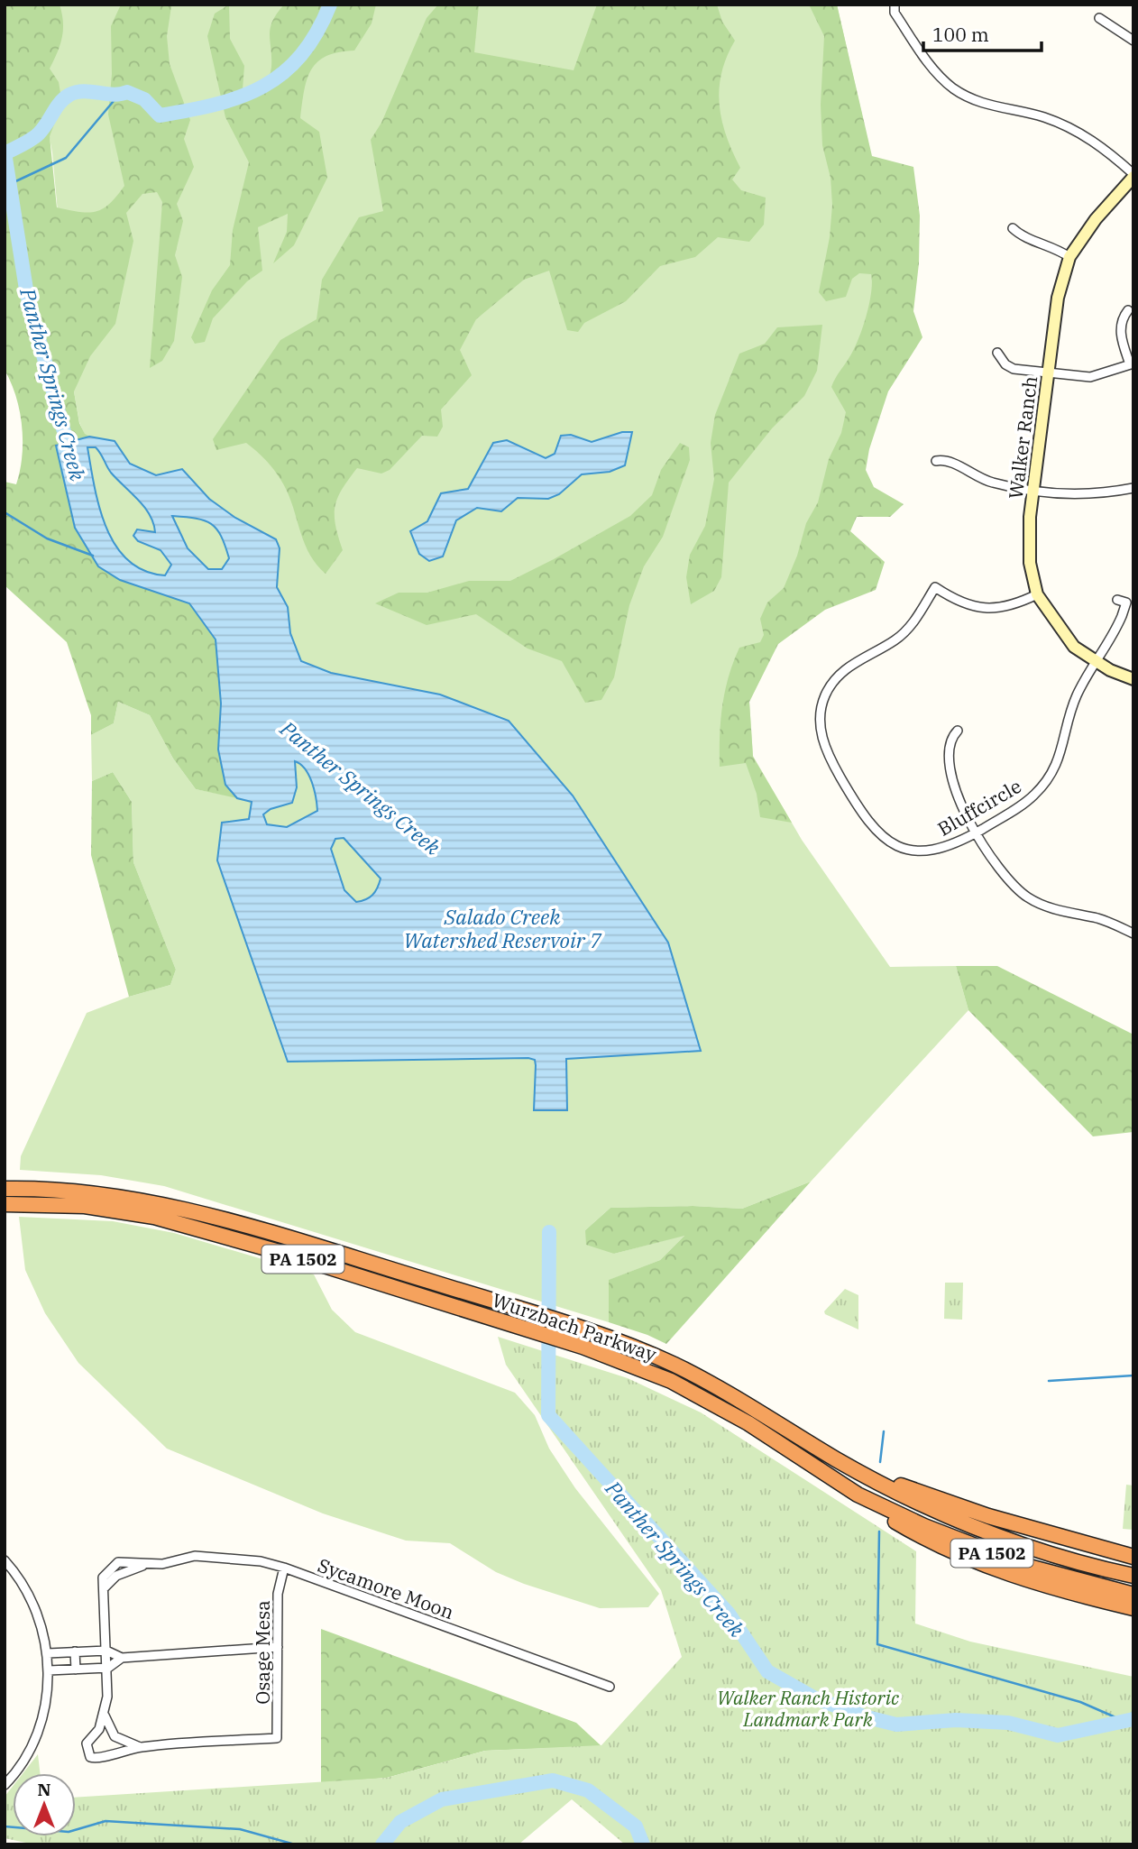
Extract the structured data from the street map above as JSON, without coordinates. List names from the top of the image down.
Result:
{
  "streets": {
    "highway": ["PA 1502", "Wurzbach Parkway"],
    "street": [
      "Walker Ranch",
      "Bluffcircle",
      "Sycamore Moon",
      "Osage Mesa"
    ]
  },
  "crossings": [
    ["Walker Ranch", "Bluffcircle"],
    ["Sycamore Moon", "Osage Mesa"]
  ],
  "water": ["Panther Springs Creek", "Salado Creek Watershed Reservoir 7"],
  "parks": ["Walker Ranch Historic Landmark Park"],
  "scale_bar": "100 m",
  "north": "top"
}
